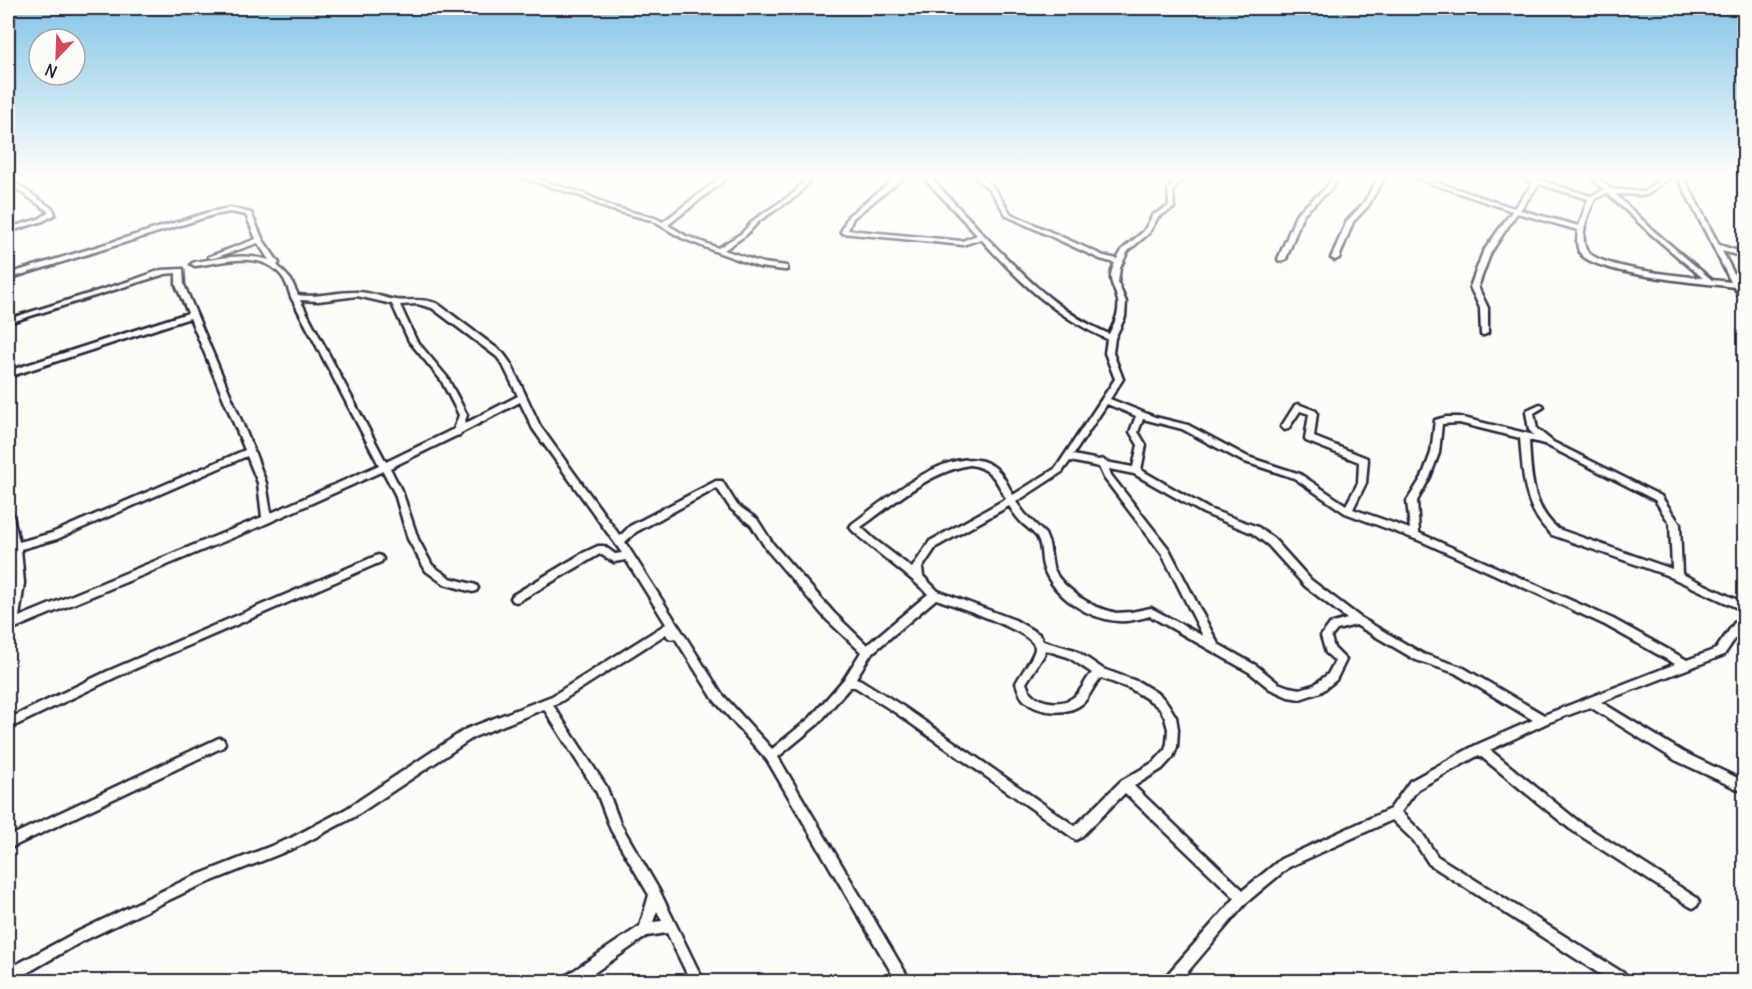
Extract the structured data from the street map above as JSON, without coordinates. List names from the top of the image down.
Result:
{
  "north": "bottom left"
}
